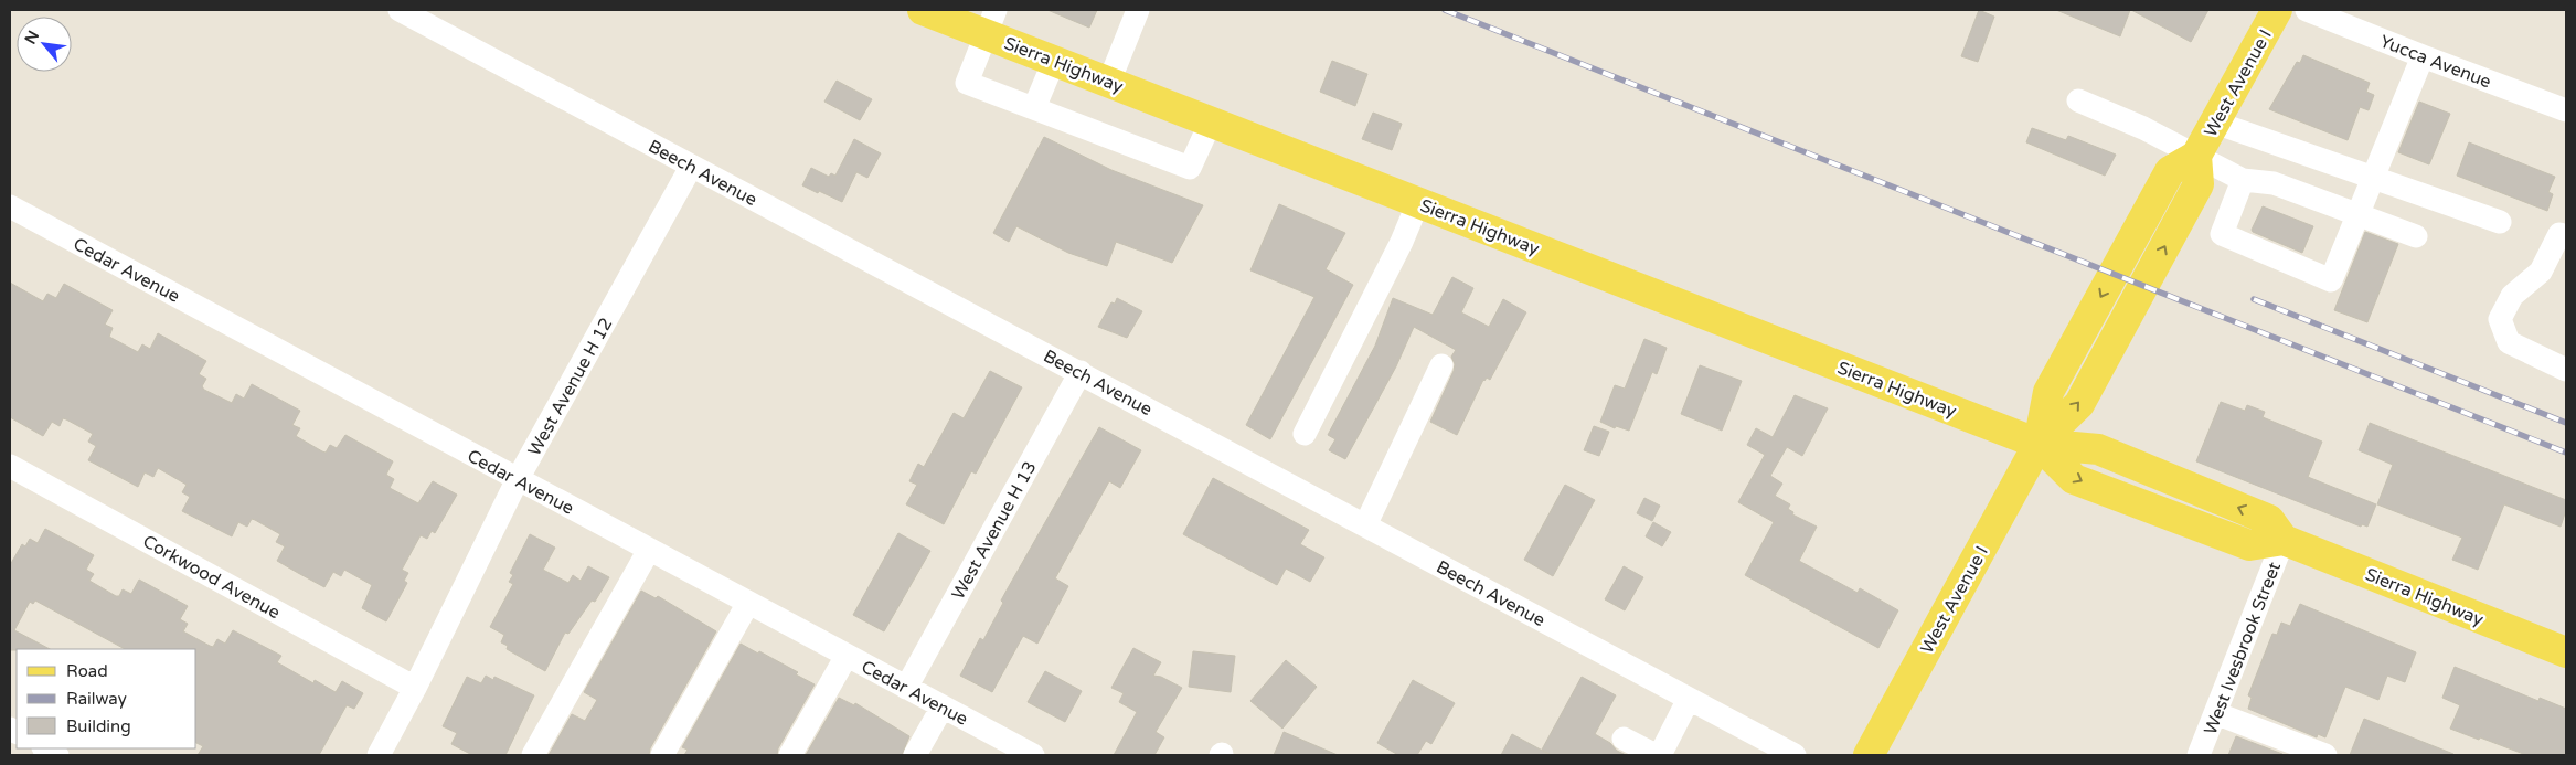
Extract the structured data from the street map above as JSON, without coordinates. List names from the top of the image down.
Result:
{
  "streets": {
    "main road": ["Sierra Highway", "West Avenue I"],
    "street": [
      "Yucca Avenue",
      "Beech Avenue",
      "Cedar Avenue",
      "West Avenue H 12",
      "West Avenue H 13",
      "Corkwood Avenue",
      "West Ivesbrook Street"
    ]
  },
  "crossings": [
    ["Sierra Highway", "West Avenue I"],
    ["Sierra Highway", "West Ivesbrook Street"],
    ["Beech Avenue", "West Avenue H 12"],
    ["Beech Avenue", "West Avenue H 13"],
    ["Cedar Avenue", "West Avenue H 12"],
    ["Cedar Avenue", "West Avenue H 13"],
    ["West Avenue H 12", "Corkwood Avenue"]
  ],
  "legend": ["Road", "Railway", "Building"],
  "north": "top left"
}
